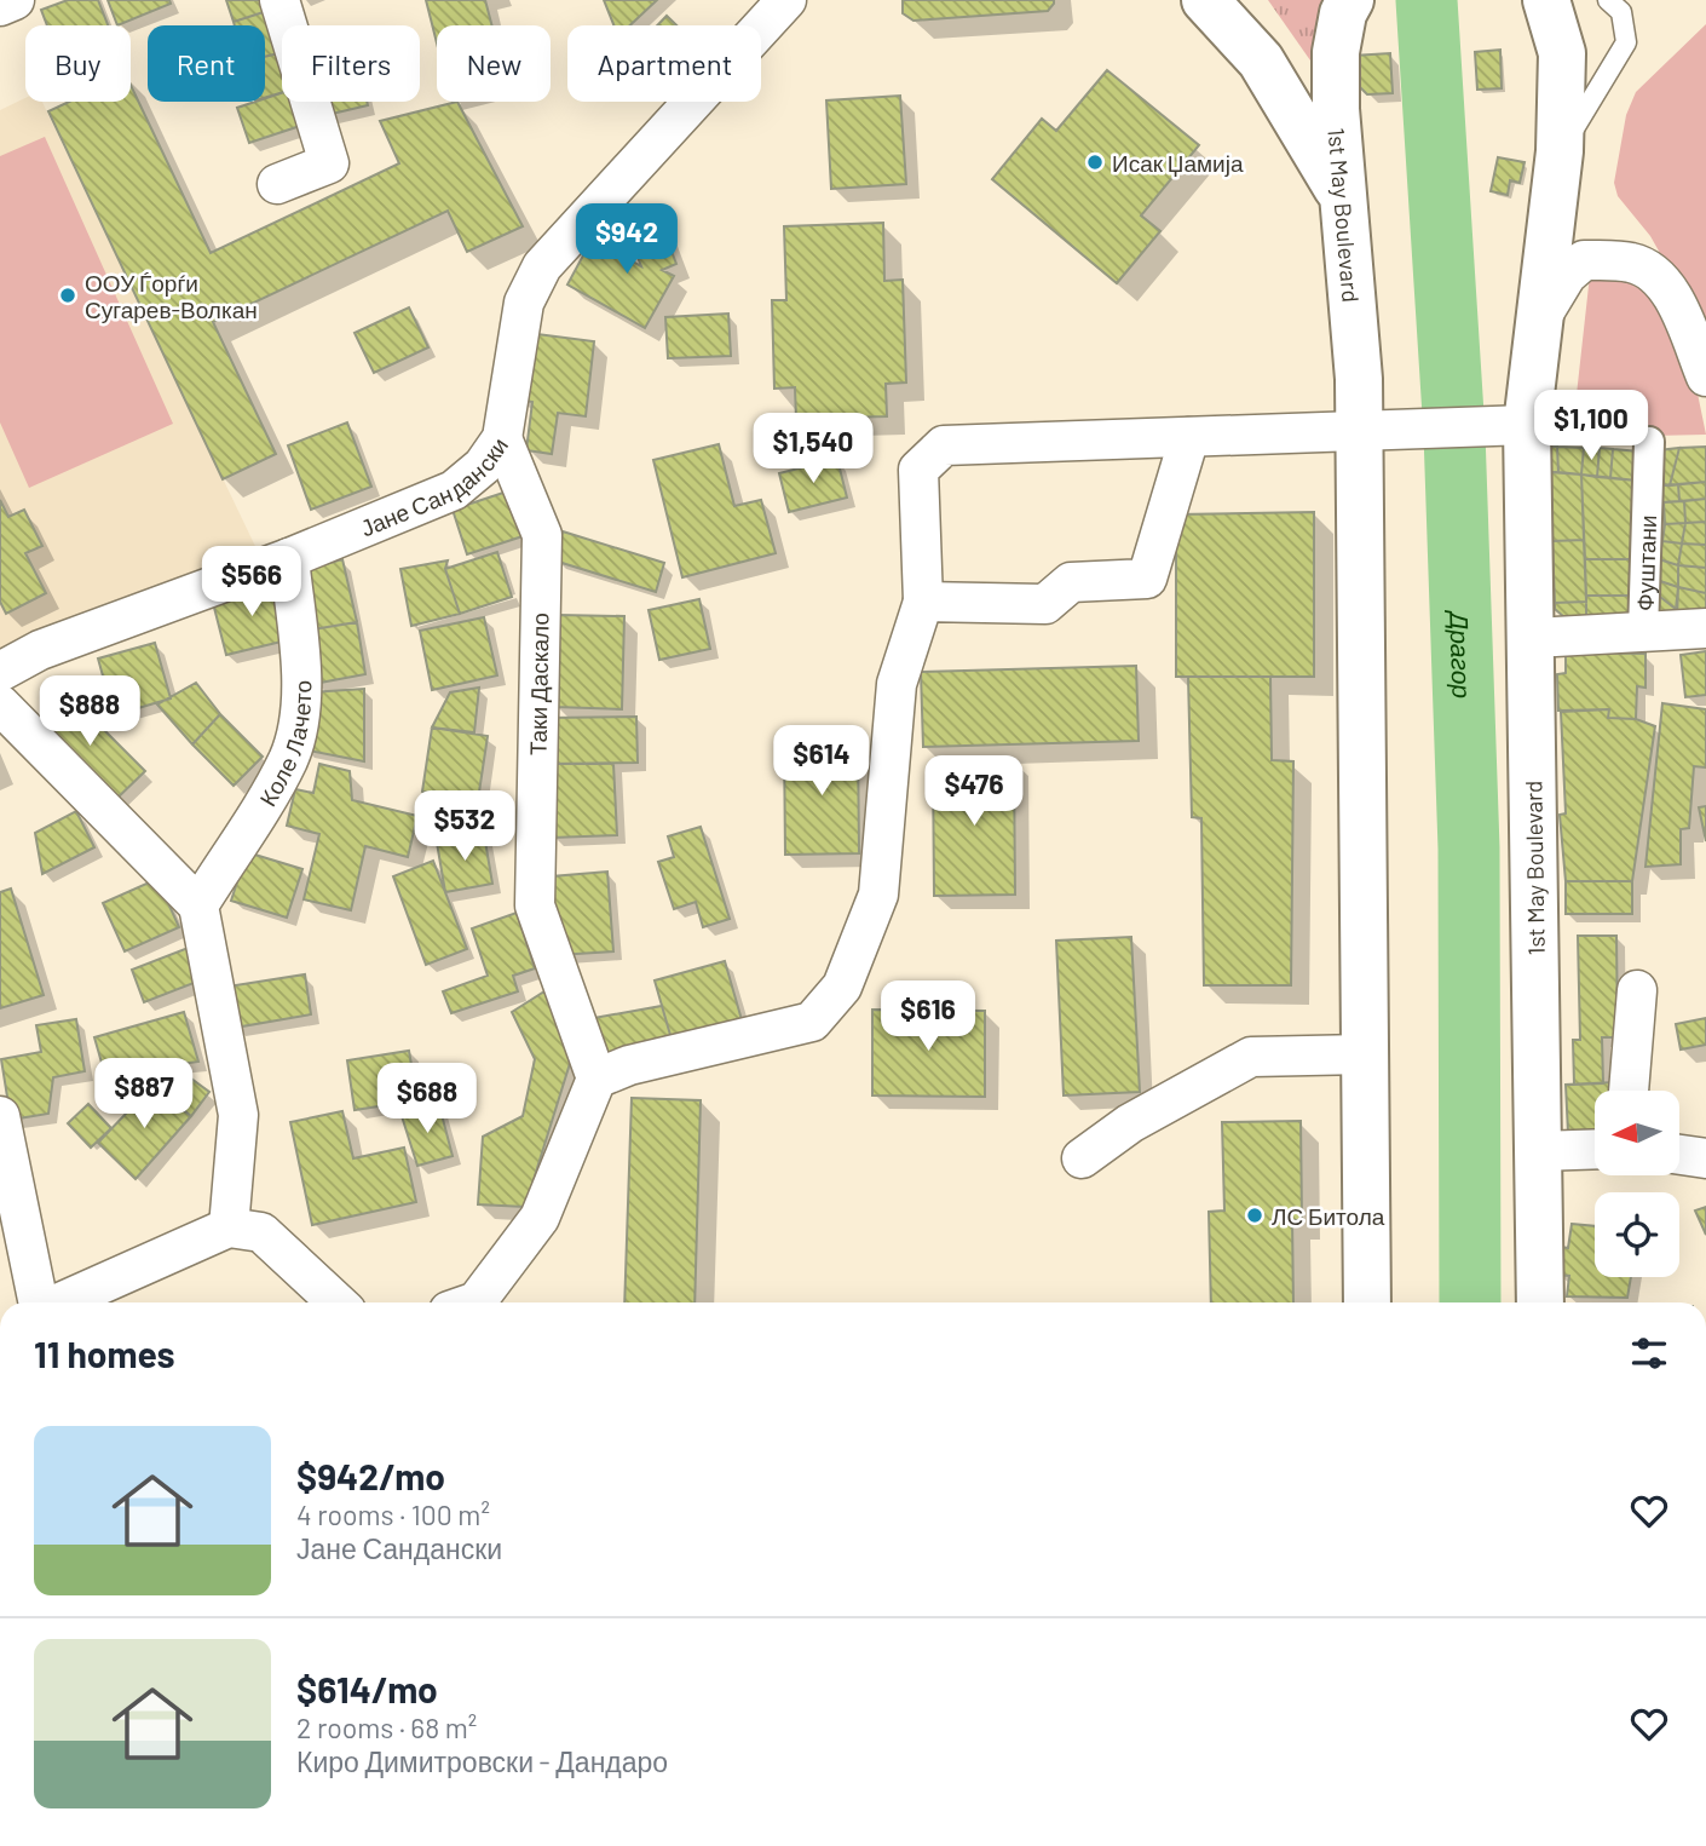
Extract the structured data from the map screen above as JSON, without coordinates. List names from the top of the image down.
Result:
{
  "streets": {
    "main road": ["1st May Boulevard"],
    "street": [
      "Јане Сандански",
      "Фуштани",
      "Таки Даскало",
      "Коле Лачето"
    ]
  },
  "crossings": [
    ["Јане Сандански", "Таки Даскало"],
    ["Јане Сандански", "Коле Лачето"]
  ],
  "water": ["Драгор"],
  "places": ["Исак Џамија", "ООУ Ѓорѓи Сугарев-Волкан", "ЛС Битола"],
  "north": "left",
  "page": {
    "chip": [
      "Buy",
      "Rent",
      "Filters",
      "New",
      "Apartment"
    ],
    "price": [
      "$942",
      "$1,100",
      "$1,540",
      "$566",
      "$888",
      "$614",
      "$476",
      "$532",
      "$616",
      "$887",
      "$688"
    ],
    "heading": "11 homes",
    "list": [
      {
        "name": "$942/mo",
        "note": "4 rooms · 100 m² · Јане Сандански"
      },
      {
        "name": "$614/mo",
        "note": "2 rooms · 68 m² · Киро Димитровски - Дандаро"
      }
    ]
  }
}
